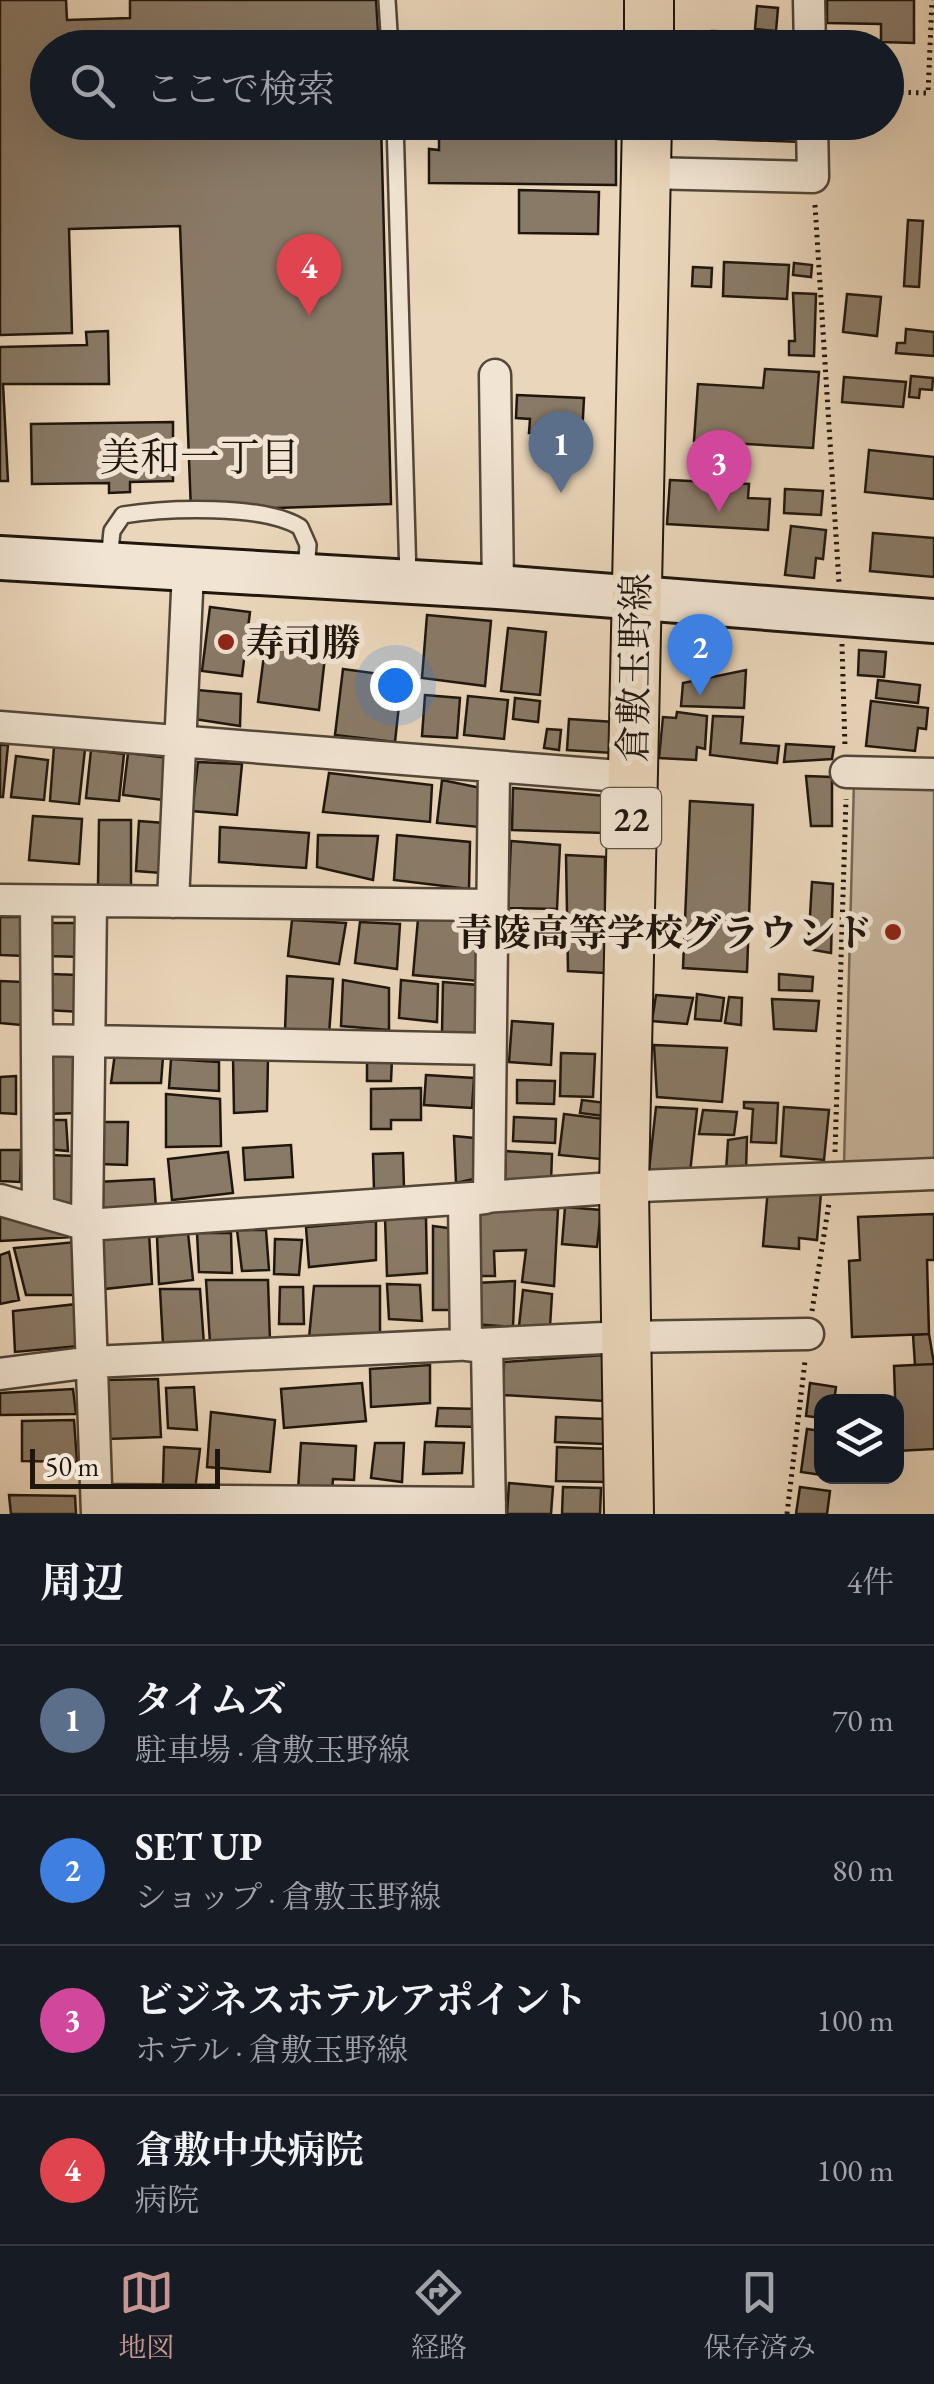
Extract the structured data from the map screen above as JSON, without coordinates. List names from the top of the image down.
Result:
{
  "streets": {
    "main road": ["倉敷玉野線", "22"]
  },
  "districts": ["美和一丁目"],
  "places": ["寿司勝", "青陵高等学校グラウンド"],
  "scale_bar": "50 m",
  "page": {
    "search": "ここで検索",
    "pins": [
      "4",
      "1",
      "3",
      "2"
    ],
    "scale": "50 m",
    "heading": ["周辺", "4件"],
    "list": [
      {
        "mark": "1",
        "name": "タイムズ",
        "note": "駐車場 · 倉敷玉野線",
        "value": "70 m"
      },
      {
        "mark": "2",
        "name": "SET UP",
        "note": "ショップ · 倉敷玉野線",
        "value": "80 m"
      },
      {
        "mark": "3",
        "name": "ビジネスホテルアポイント",
        "note": "ホテル · 倉敷玉野線",
        "value": "100 m"
      },
      {
        "mark": "4",
        "name": "倉敷中央病院",
        "note": "病院",
        "value": "100 m"
      }
    ],
    "nav": ["地図", "経路", "保存済み"]
  }
}
